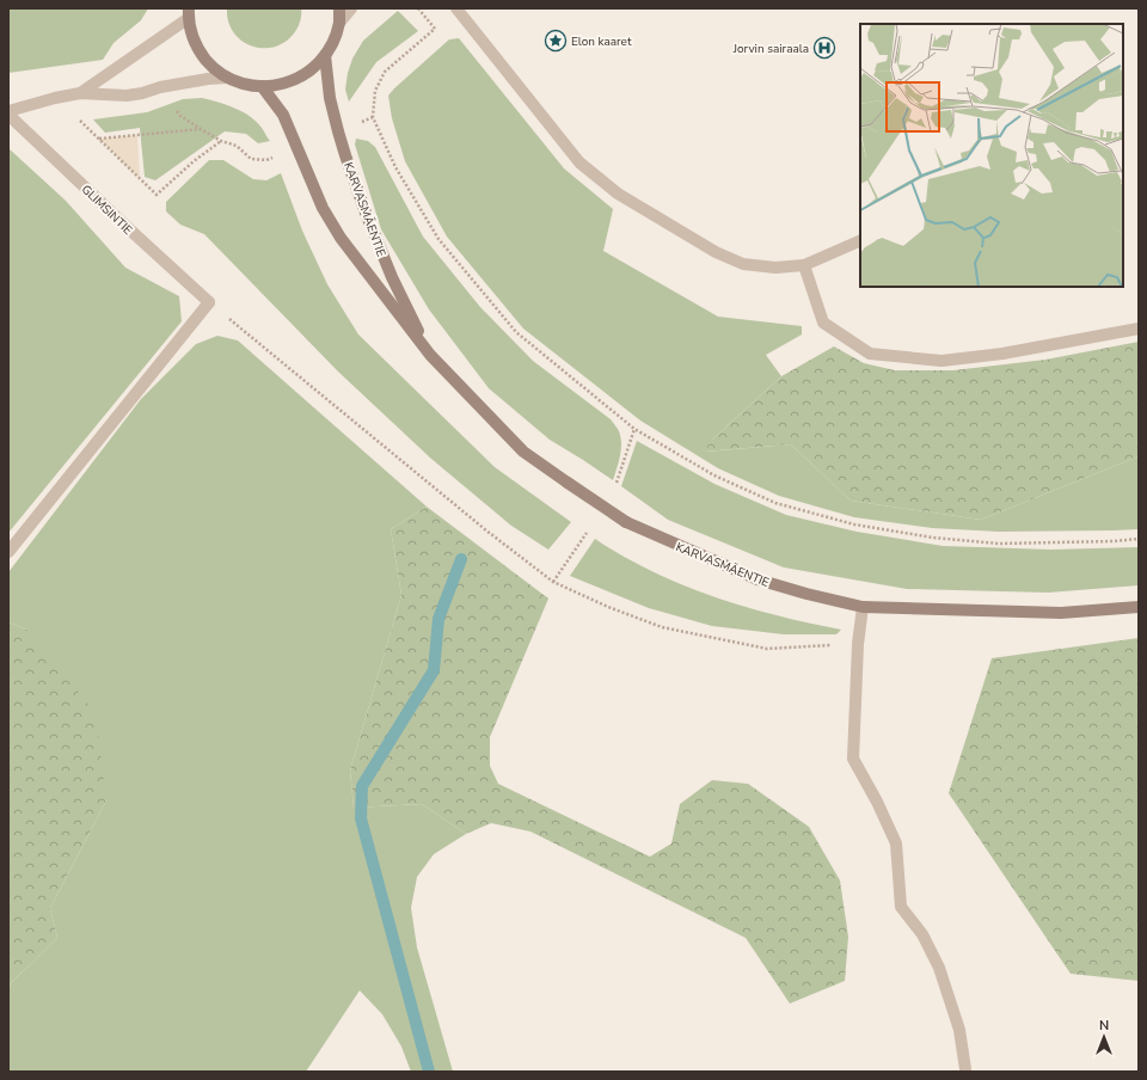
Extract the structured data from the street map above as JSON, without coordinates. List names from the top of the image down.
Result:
{
  "streets": {
    "main road": ["KARVASMÄENTIE"],
    "street": ["GLIMSINTIE"]
  },
  "places": {
    "place": ["Elon kaaret"],
    "hospital": ["Jorvin sairaala"]
  },
  "north": "top"
}
